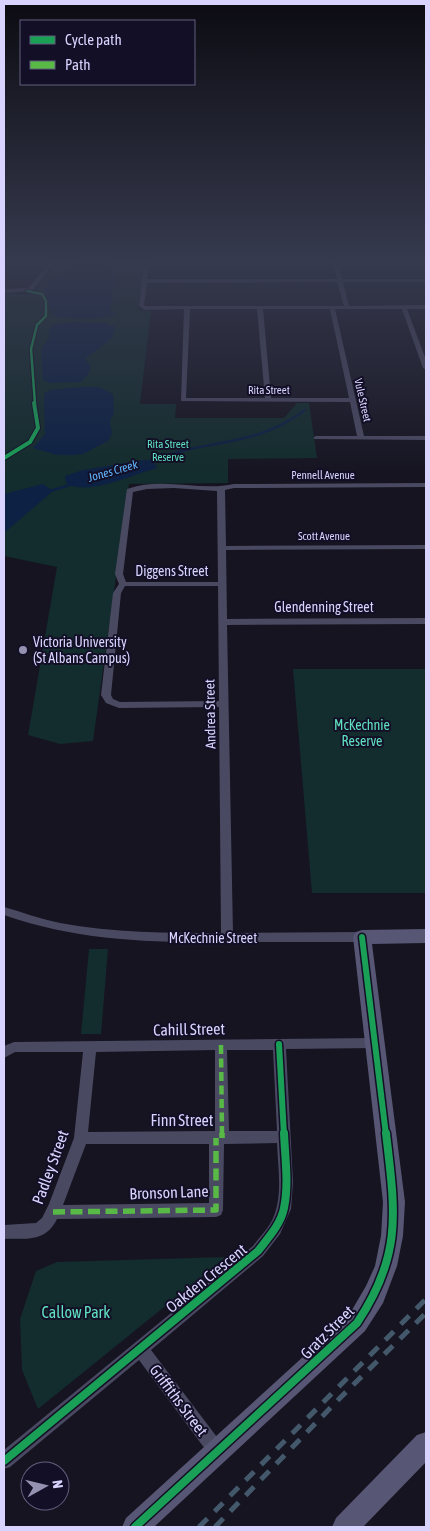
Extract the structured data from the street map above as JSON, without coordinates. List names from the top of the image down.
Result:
{
  "streets": {
    "street": [
      "Rita Street",
      "Vule Street",
      "Pennell Avenue",
      "Scott Avenue",
      "Diggens Street",
      "Glendenning Street",
      "Andrea Street",
      "McKechnie Street",
      "Cahill Street",
      "Finn Street",
      "Padley Street",
      "Bronson Lane",
      "Oakden Crescent",
      "Gratz Street",
      "Griffiths Street"
    ]
  },
  "crossings": [
    ["Rita Street", "Vule Street"],
    ["Pennell Avenue", "Diggens Street"],
    ["Pennell Avenue", "Andrea Street"],
    ["Scott Avenue", "Andrea Street"],
    ["Diggens Street", "Andrea Street"],
    ["Glendenning Street", "Andrea Street"],
    ["Andrea Street", "McKechnie Street"],
    ["McKechnie Street", "Gratz Street"],
    ["Cahill Street", "Padley Street"],
    ["Cahill Street", "Oakden Crescent"],
    ["Cahill Street", "Gratz Street"],
    ["Finn Street", "Padley Street"],
    ["Finn Street", "Bronson Lane"],
    ["Finn Street", "Oakden Crescent"],
    ["Padley Street", "Bronson Lane"],
    ["Oakden Crescent", "Griffiths Street"],
    ["Gratz Street", "Griffiths Street"]
  ],
  "water": ["Jones Creek"],
  "parks": ["Rita Street Reserve", "McKechnie Reserve", "Callow Park"],
  "places": ["Victoria University (St Albans Campus)"],
  "legend": ["Cycle path", "Path"],
  "north": "right"
}
